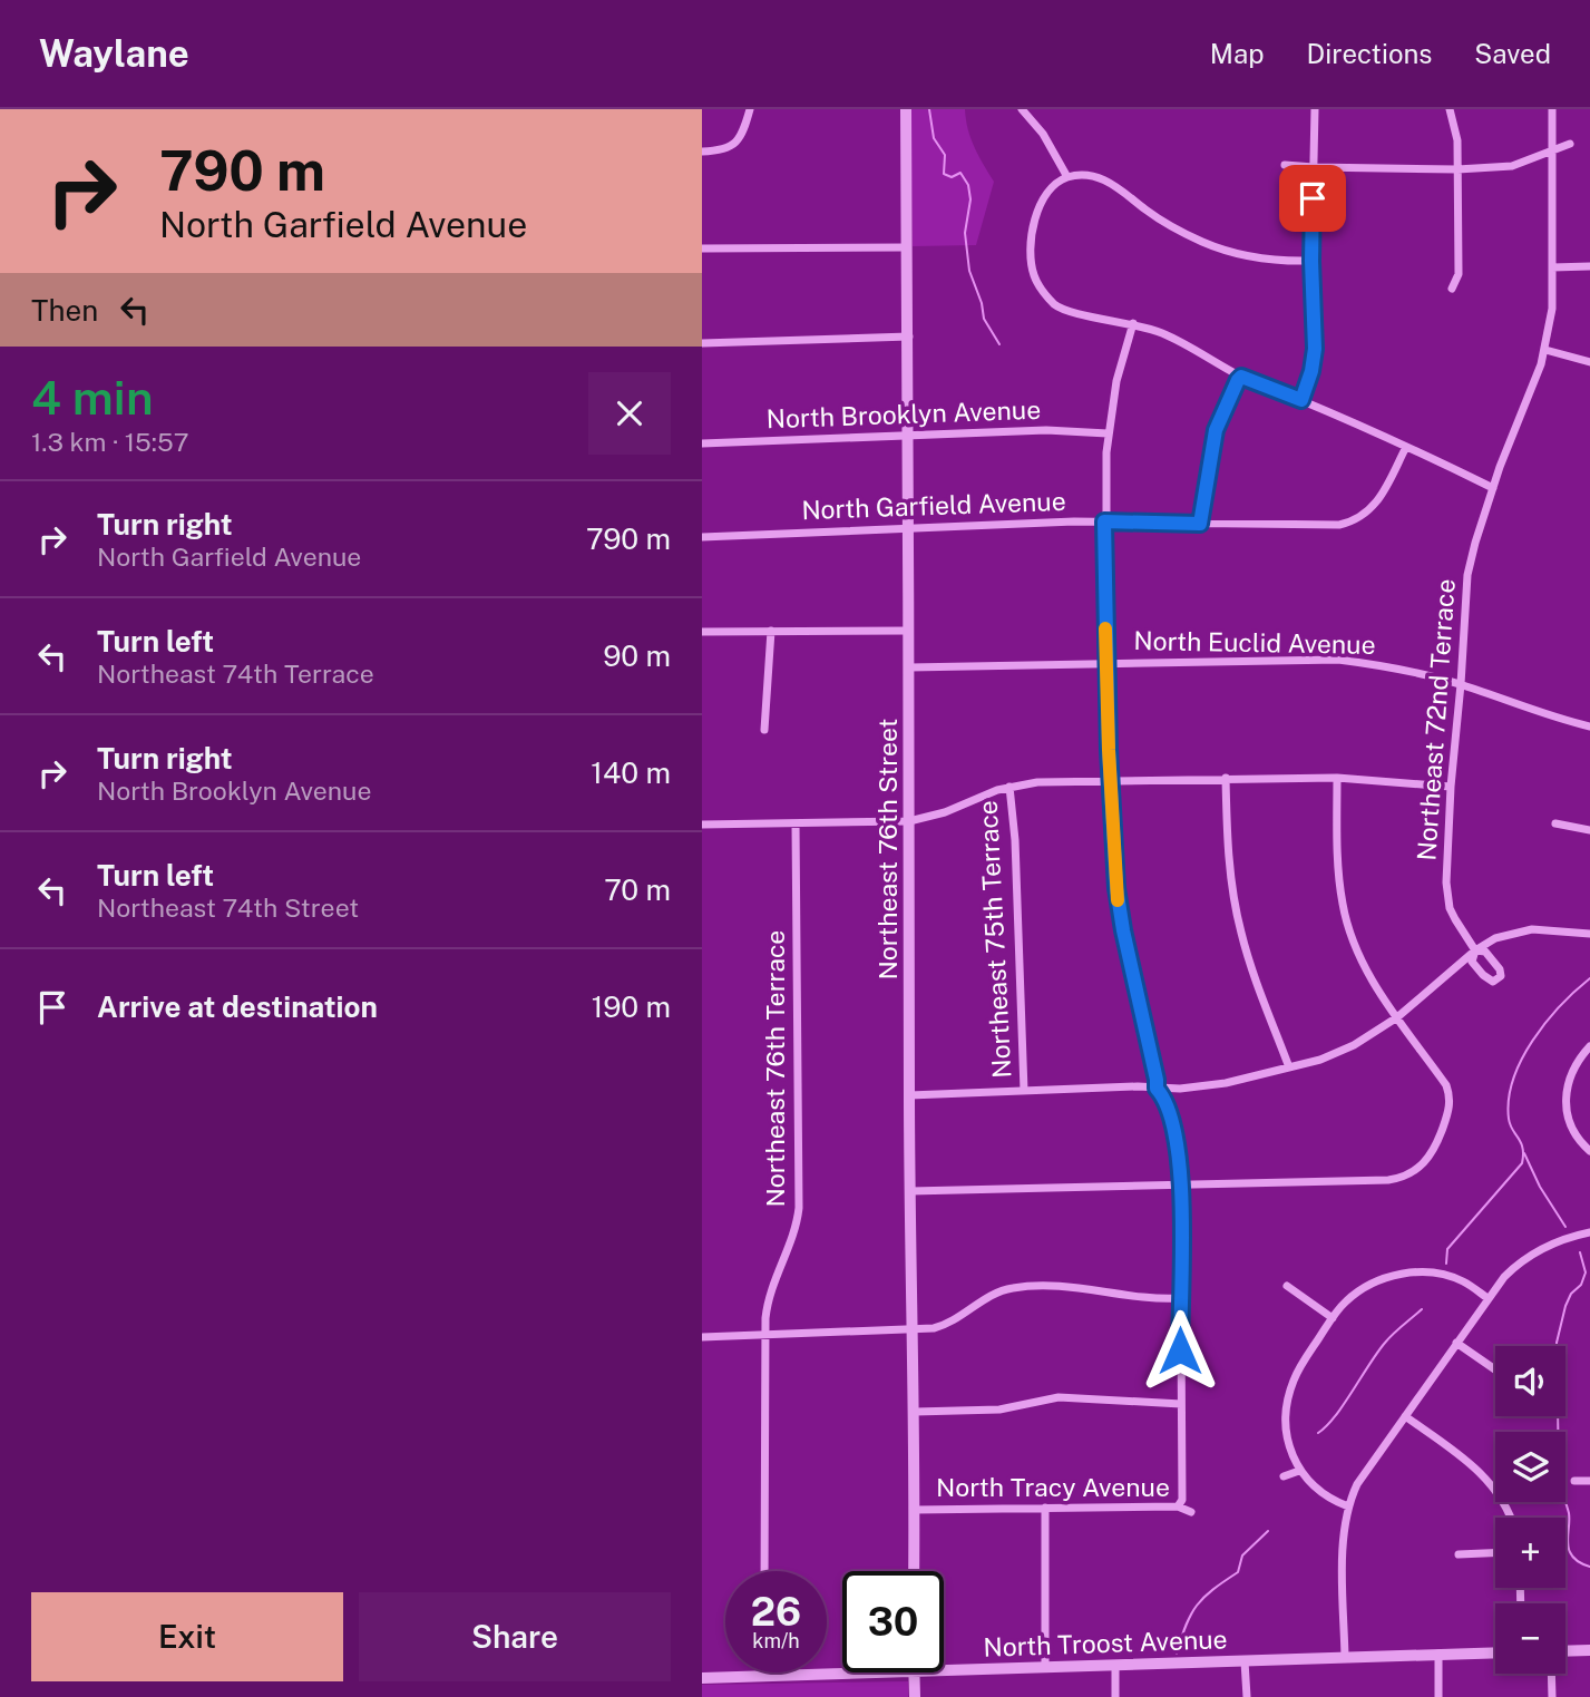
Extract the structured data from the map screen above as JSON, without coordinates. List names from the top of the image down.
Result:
{
  "streets": {
    "street": [
      "North Brooklyn Avenue",
      "North Garfield Avenue",
      "North Euclid Avenue",
      "Northeast 72nd Terrace",
      "Northeast 76th Street",
      "Northeast 75th Terrace",
      "Northeast 76th Terrace",
      "North Tracy Avenue",
      "North Troost Avenue"
    ]
  },
  "crossings": [
    ["North Brooklyn Avenue", "Northeast 76th Street"],
    ["North Garfield Avenue", "Northeast 76th Street"],
    ["North Euclid Avenue", "Northeast 72nd Terrace"],
    ["North Euclid Avenue", "Northeast 76th Street"],
    ["Northeast 76th Street", "North Tracy Avenue"]
  ],
  "page": {
    "header": "Waylane",
    "nav": ["Map", "Directions", "Saved"],
    "turn": ["790 m", "North Garfield Avenue"],
    "then": "Then",
    "heading": ["4 min", "1.3 km · 15:57"],
    "list": [
      {
        "name": "Turn right",
        "note": "North Garfield Avenue",
        "value": "790 m"
      },
      {
        "name": "Turn left",
        "note": "Northeast 74th Terrace",
        "value": "90 m"
      },
      {
        "name": "Turn right",
        "note": "North Brooklyn Avenue",
        "value": "140 m"
      },
      {
        "name": "Turn left",
        "note": "Northeast 74th Street",
        "value": "70 m"
      },
      {
        "name": "Arrive at destination",
        "value": "190 m"
      }
    ],
    "map_buttons": ["+", "−"],
    "speed": "26 km/h",
    "limit": "30",
    "buttons": ["Exit", "Share"]
  }
}
